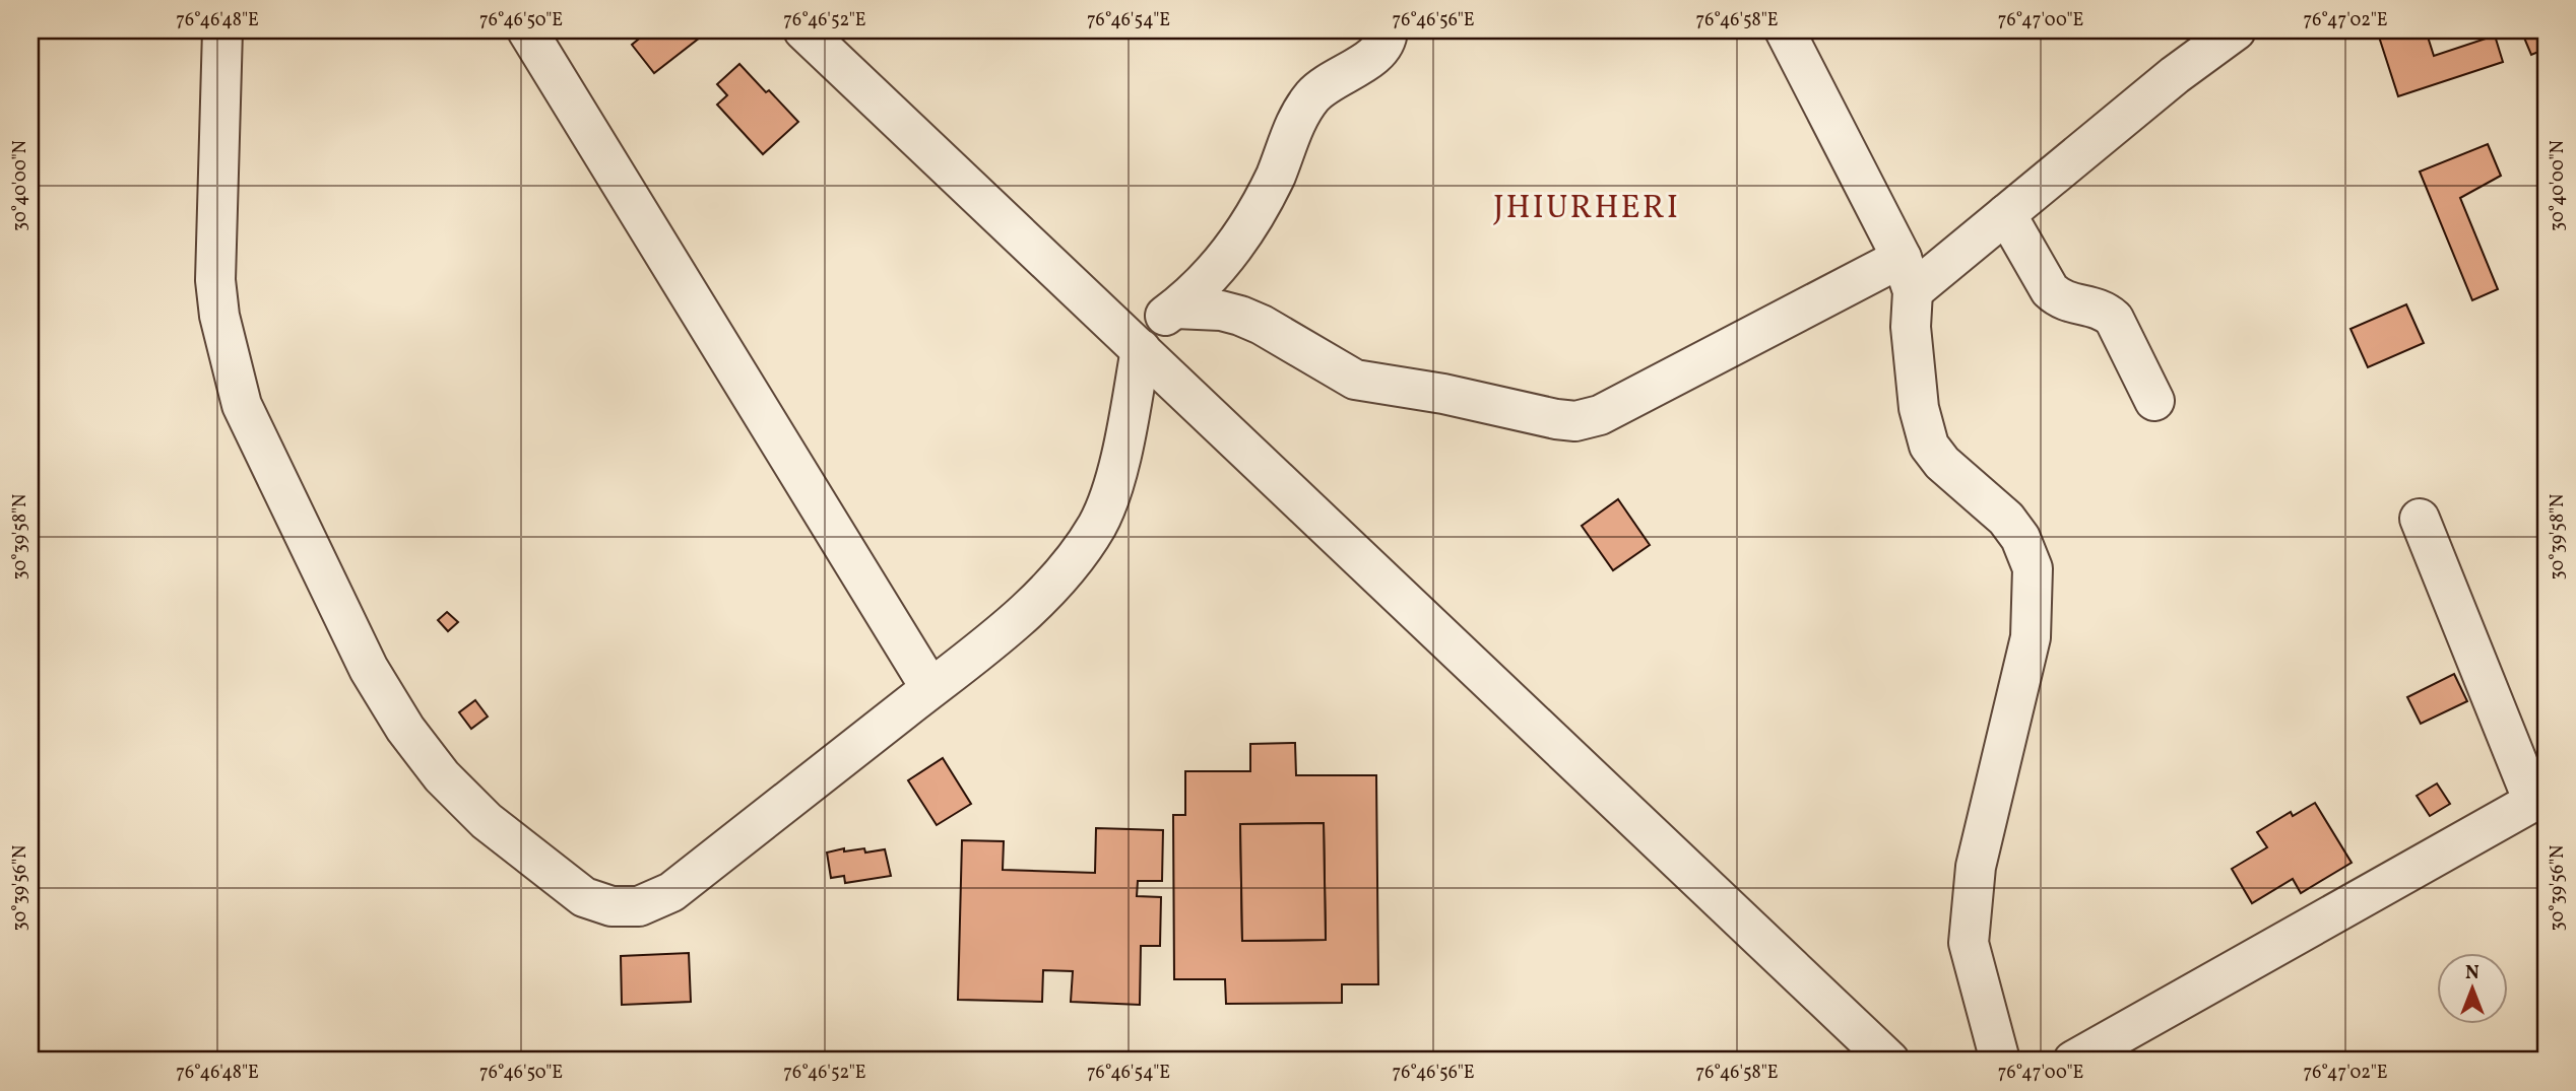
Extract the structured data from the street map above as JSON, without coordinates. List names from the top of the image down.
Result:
{
  "districts": ["JHIURHERI"],
  "north": "top",
  "coordinates": [
    "76°46'48\"E",
    "76°46'50\"E",
    "76°46'52\"E",
    "76°46'54\"E",
    "76°46'56\"E",
    "76°46'58\"E",
    "76°47'00\"E",
    "76°47'02\"E",
    "30°40'00\"N",
    "30°39'58\"N",
    "30°39'56\"N"
  ]
}
